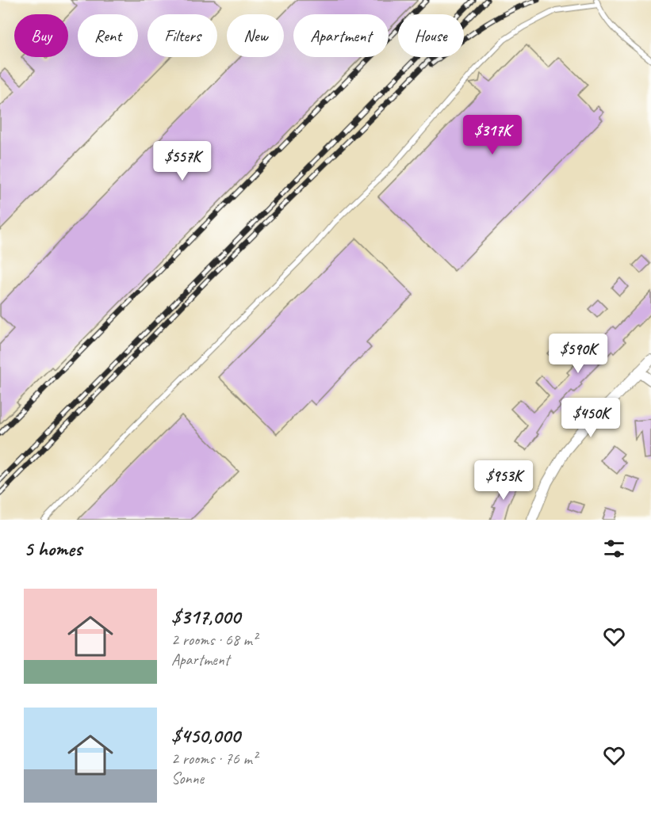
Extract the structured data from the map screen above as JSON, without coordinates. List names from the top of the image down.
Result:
{
  "page": {
    "chip": [
      "Buy",
      "Rent",
      "Filters",
      "New",
      "Apartment",
      "House"
    ],
    "price": [
      "$317K",
      "$557K",
      "$590K",
      "$450K",
      "$953K"
    ],
    "heading": "5 homes",
    "list": [
      {
        "name": "$317,000",
        "note": "2 rooms · 68 m² · Apartment"
      },
      {
        "name": "$450,000",
        "note": "2 rooms · 76 m² · Sonne"
      }
    ]
  }
}
